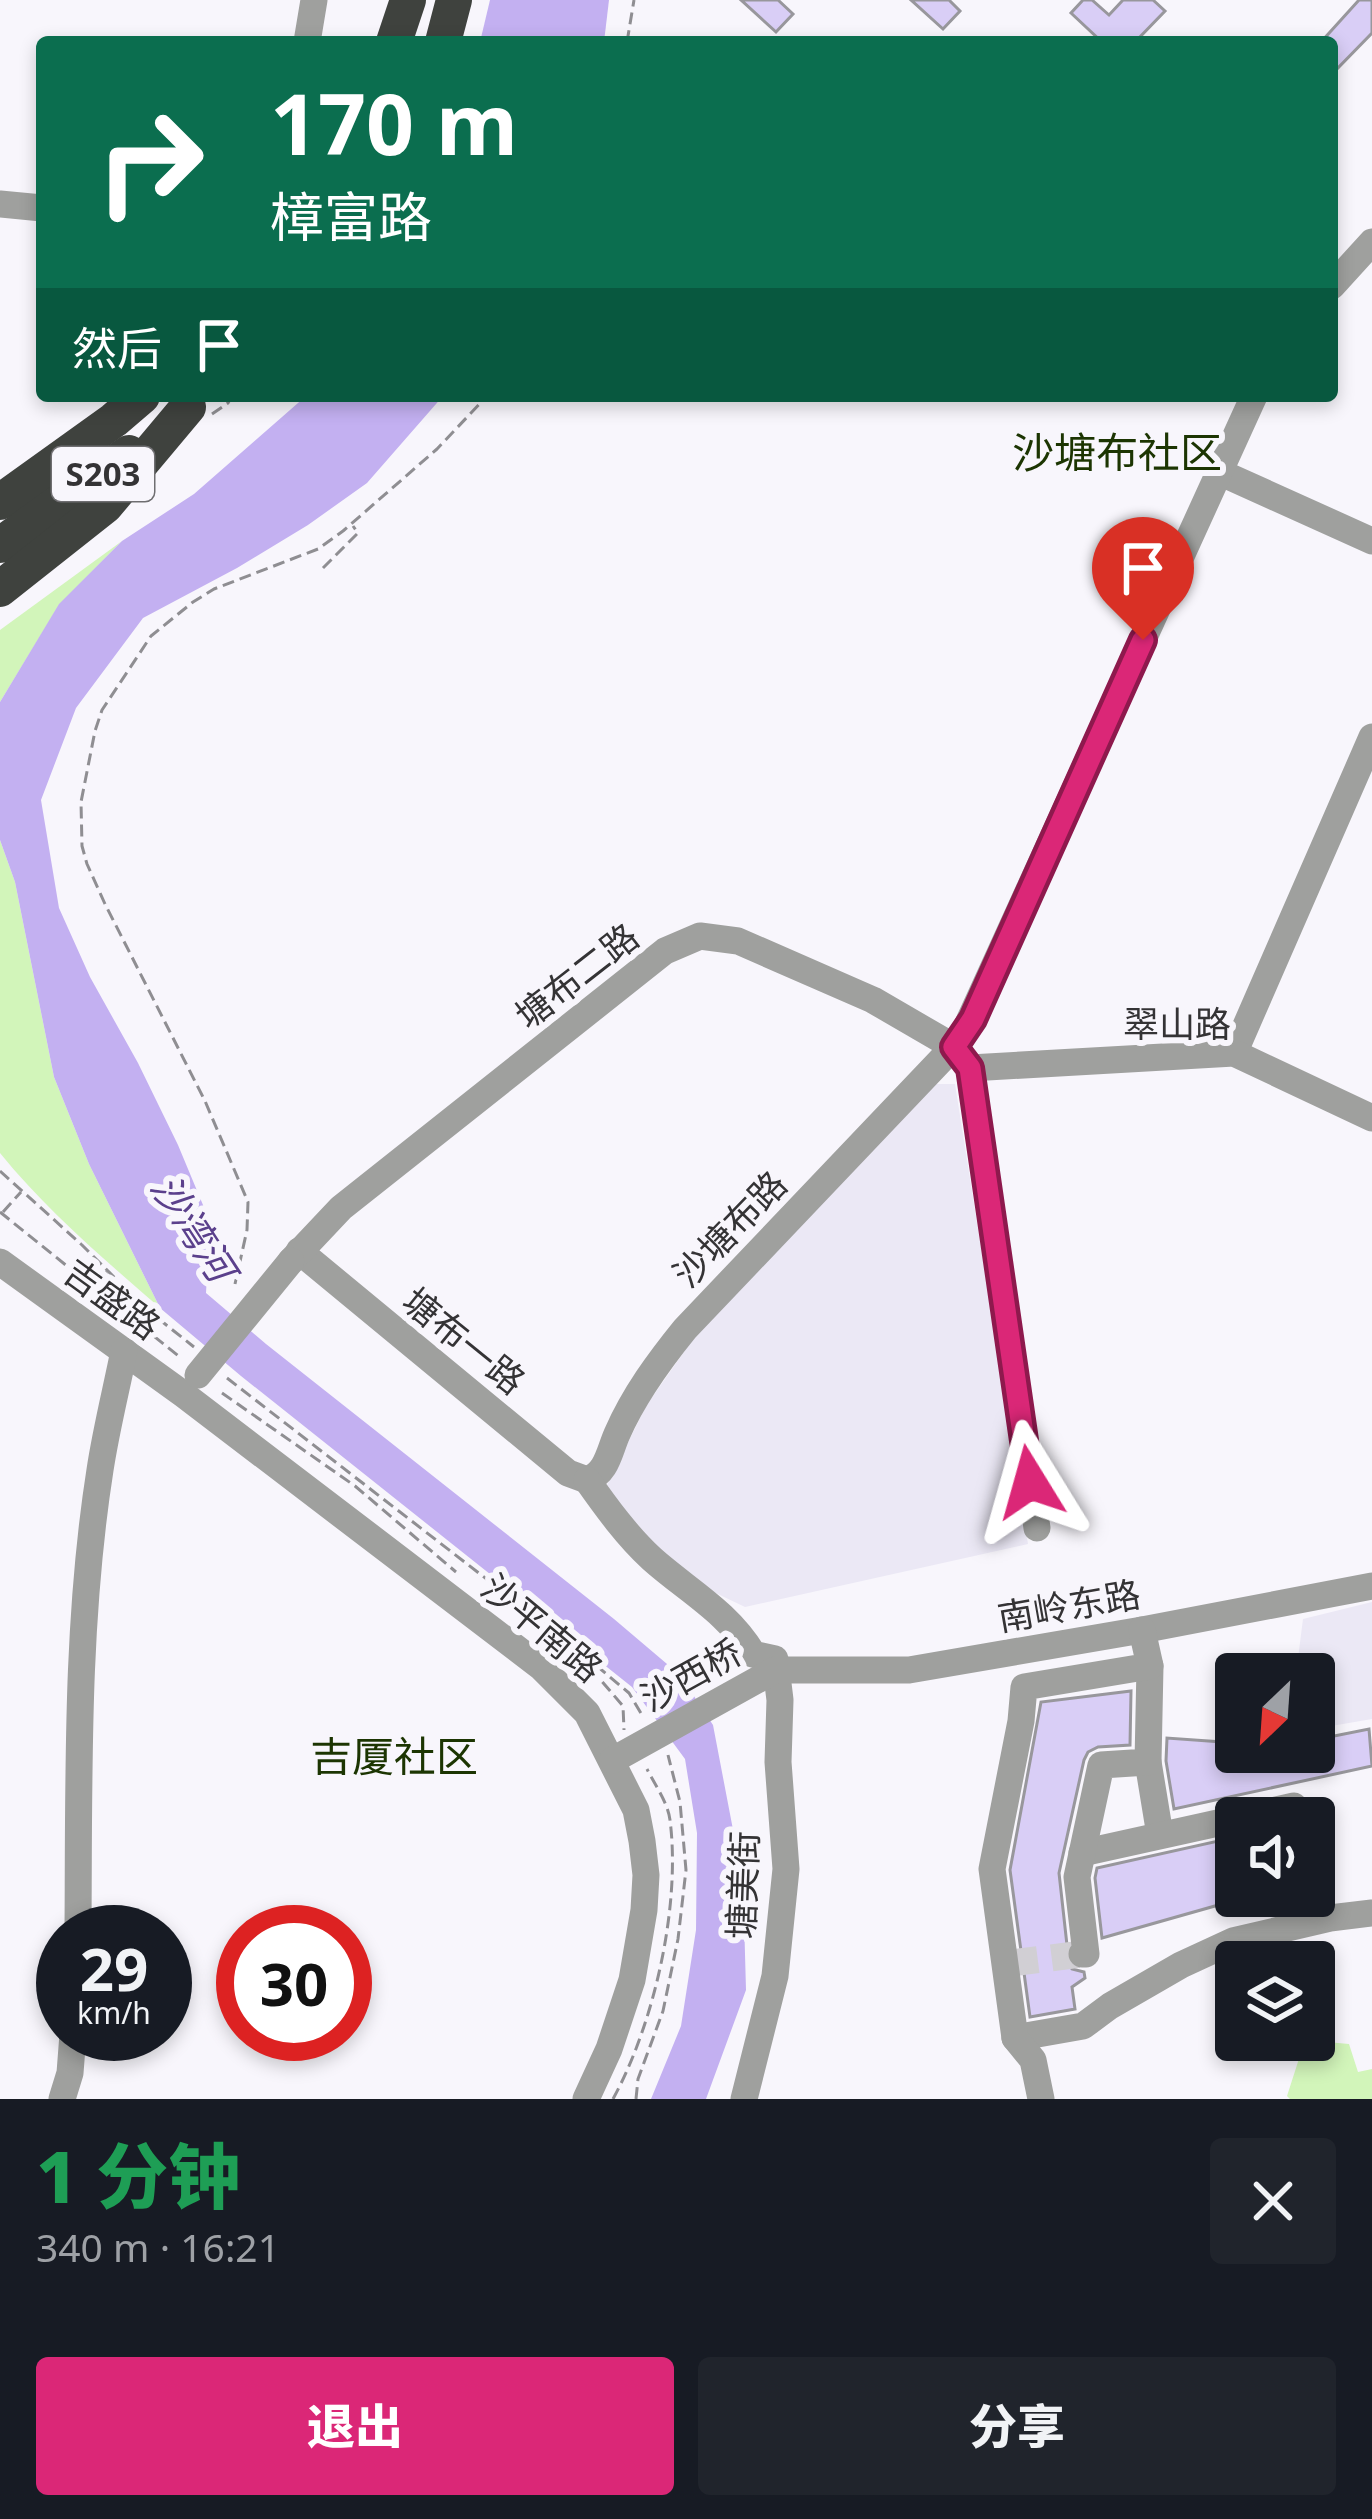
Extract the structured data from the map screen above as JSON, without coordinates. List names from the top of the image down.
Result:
{
  "streets": {
    "highway": ["S203"],
    "street": [
      "塘布二路",
      "翠山路",
      "沙塘布路",
      "吉盛路",
      "塘布一路",
      "南岭东路",
      "沙平南路",
      "沙西桥",
      "塘美街"
    ]
  },
  "crossings": [
    ["塘布二路", "翠山路"],
    ["塘布二路", "沙塘布路"],
    ["塘布二路", "吉盛路"],
    ["塘布二路", "塘布一路"],
    ["塘布二路", "沙平南路"],
    ["翠山路", "沙塘布路"],
    ["沙塘布路", "塘布一路"],
    ["吉盛路", "沙平南路"],
    ["塘布一路", "南岭东路"],
    ["塘布一路", "沙西桥"],
    ["塘布一路", "塘美街"],
    ["南岭东路", "沙西桥"],
    ["南岭东路", "塘美街"],
    ["沙平南路", "沙西桥"],
    ["沙西桥", "塘美街"]
  ],
  "districts": ["沙塘布社区", "吉厦社区"],
  "water": ["沙湾河"],
  "north": "bottom left",
  "page": {
    "turn": ["170 m", "樟富路"],
    "then": "然后",
    "speed": "29 km/h",
    "limit": "30",
    "heading": ["1 分钟", "340 m · 16:21"],
    "buttons": ["退出", "分享"]
  }
}
